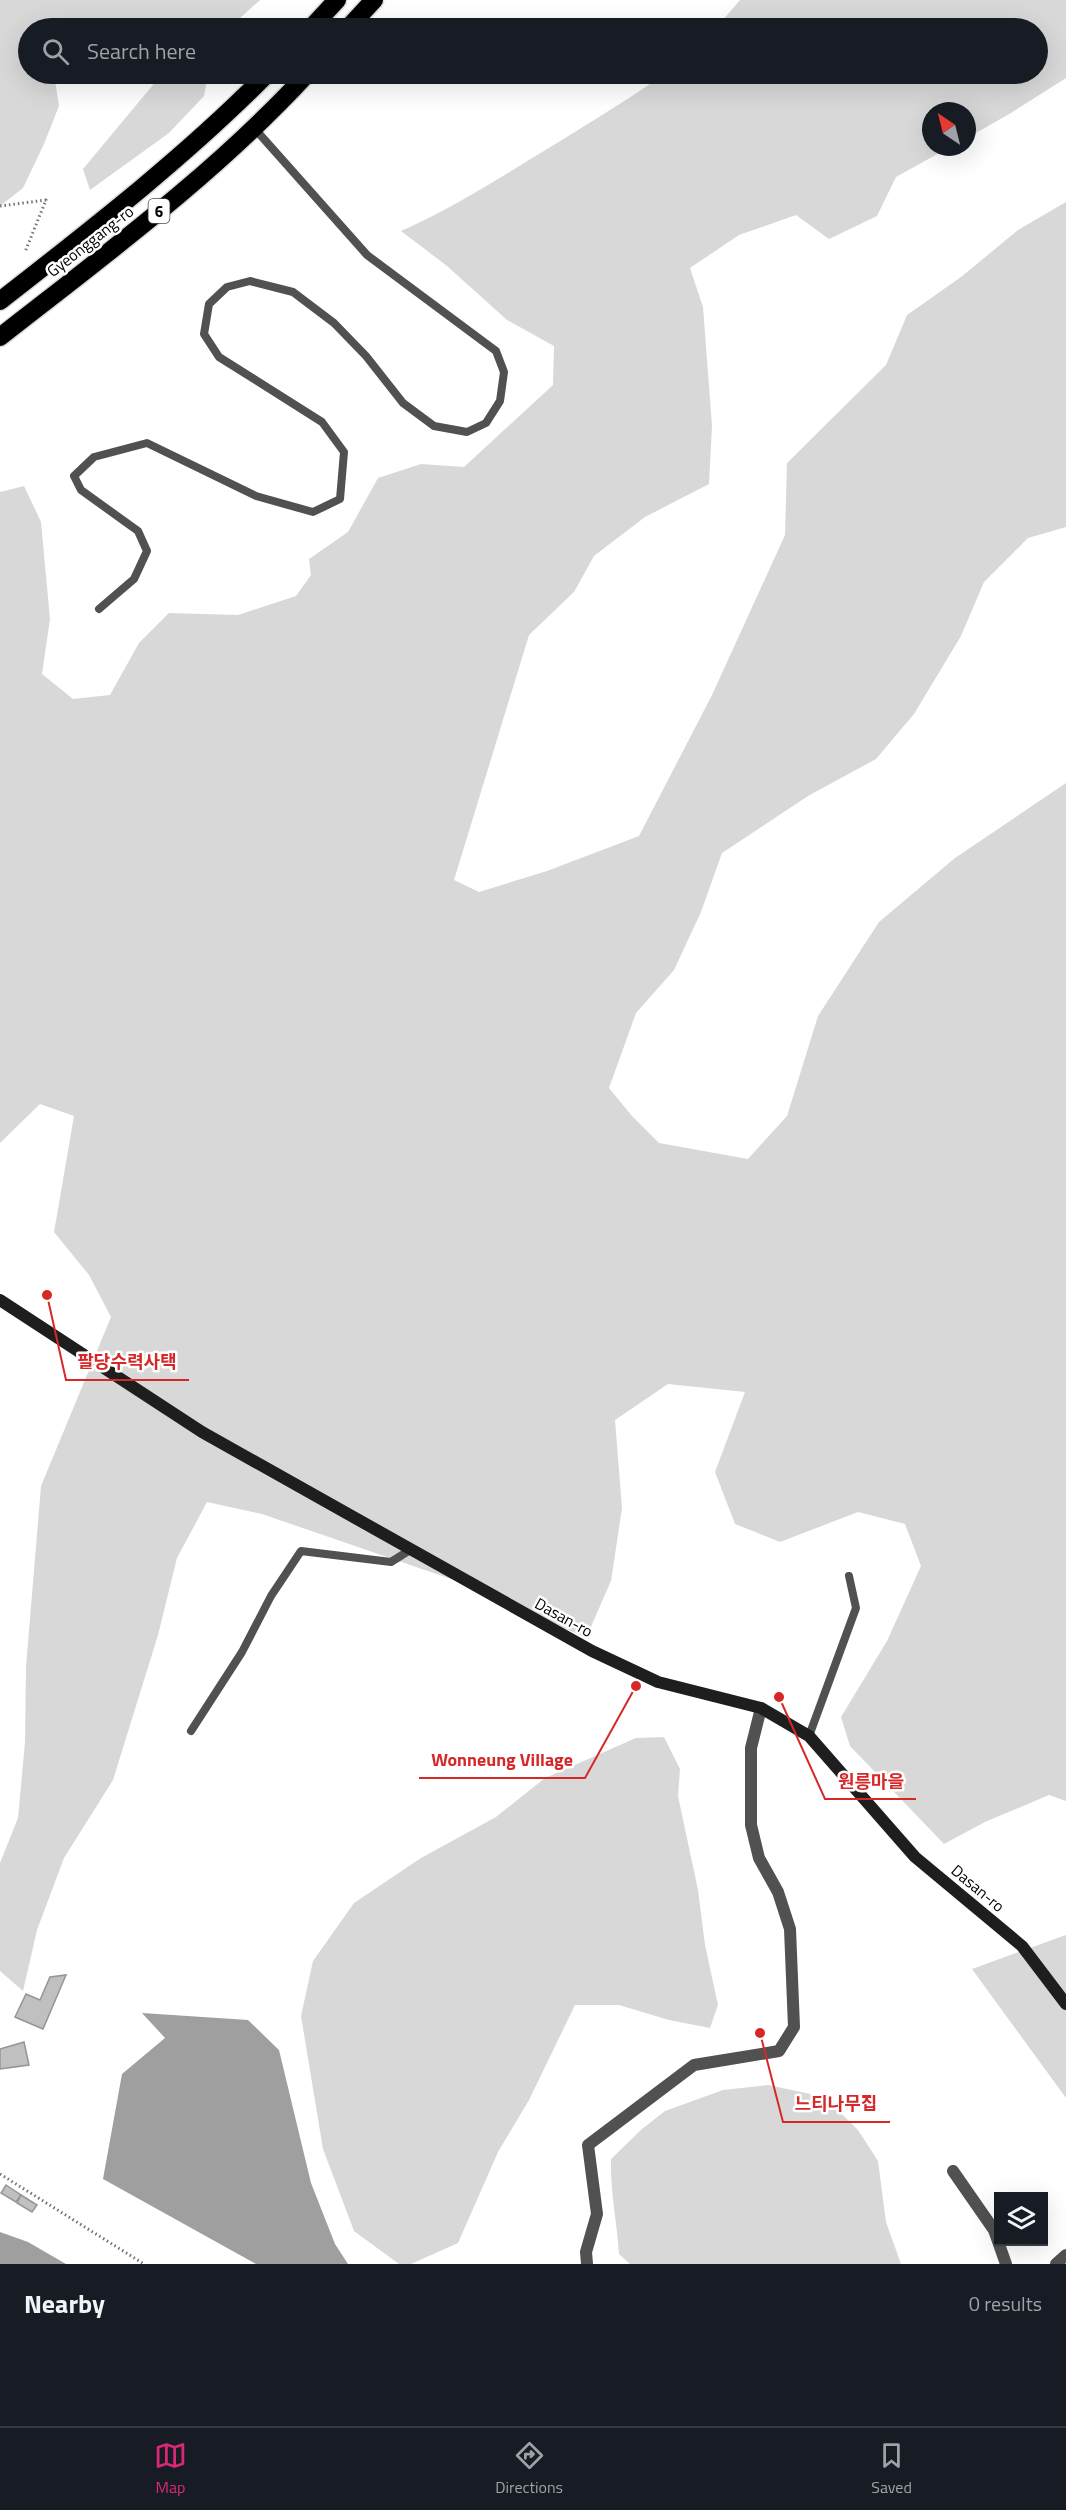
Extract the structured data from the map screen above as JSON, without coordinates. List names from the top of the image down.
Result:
{
  "streets": {
    "highway": ["6", "Gyeonggang-ro"],
    "street": ["Dasan-ro"]
  },
  "places": [
    "팔당수력사택",
    "Wonneung Village",
    "원릉마을",
    "느티나무집"
  ],
  "north": "top left",
  "page": {
    "search": "Search here",
    "heading": ["Nearby", "0 results"],
    "nav": ["Map", "Directions", "Saved"]
  }
}
